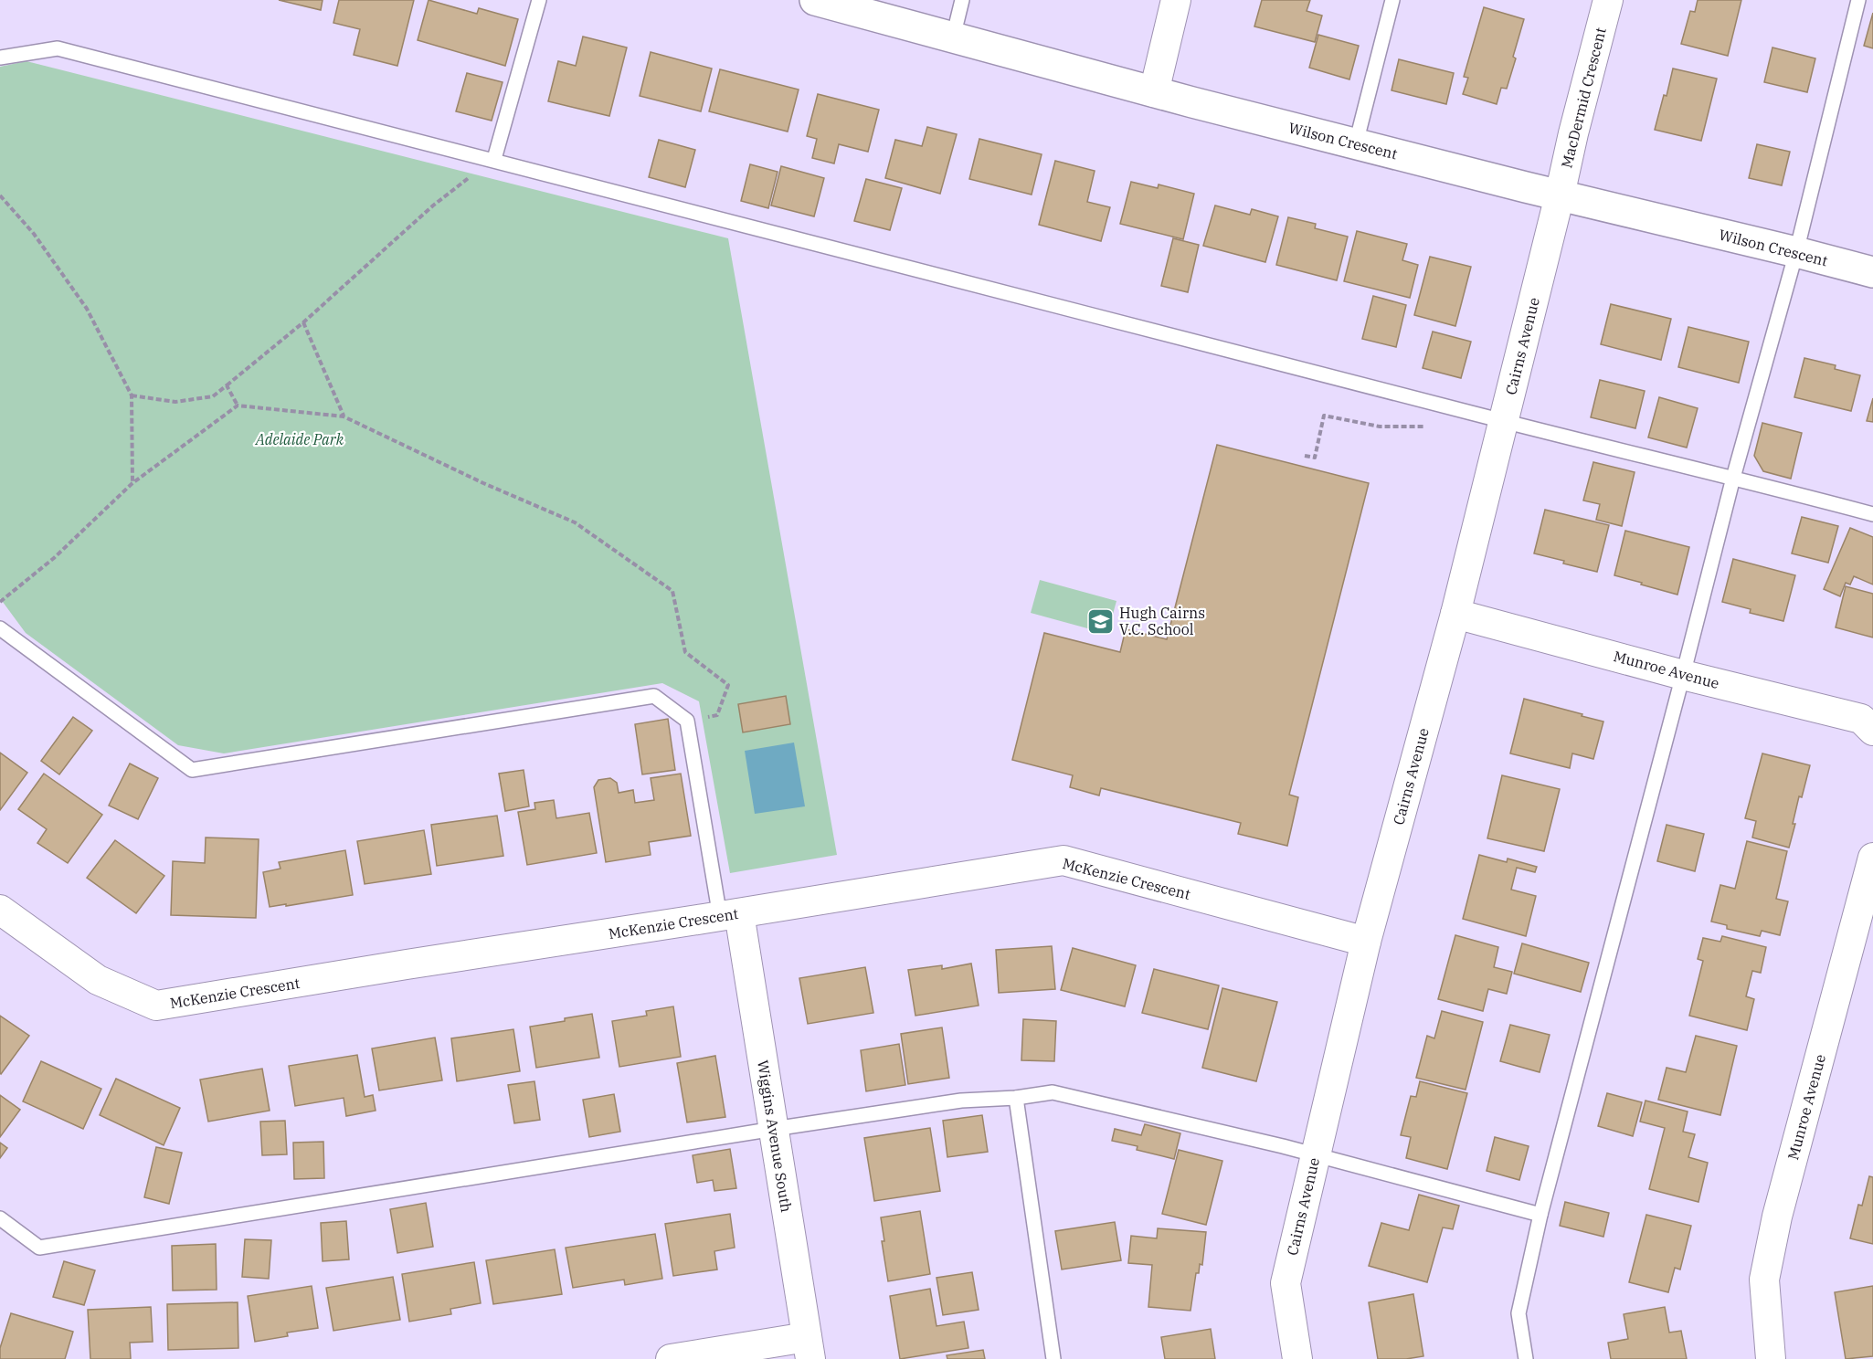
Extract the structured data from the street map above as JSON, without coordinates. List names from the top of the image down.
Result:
{
  "streets": {
    "street": [
      "MacDermid Crescent",
      "Wilson Crescent",
      "Cairns Avenue",
      "Munroe Avenue",
      "McKenzie Crescent",
      "Wiggins Avenue South"
    ]
  },
  "crossings": [
    ["MacDermid Crescent", "Wilson Crescent"],
    ["MacDermid Crescent", "Cairns Avenue"],
    ["Wilson Crescent", "Cairns Avenue"],
    ["Cairns Avenue", "Munroe Avenue"],
    ["Cairns Avenue", "McKenzie Crescent"],
    ["McKenzie Crescent", "Wiggins Avenue South"]
  ],
  "parks": ["Adelaide Park"],
  "places": {
    "school or university": ["Hugh Cairns V.C. School"]
  }
}
